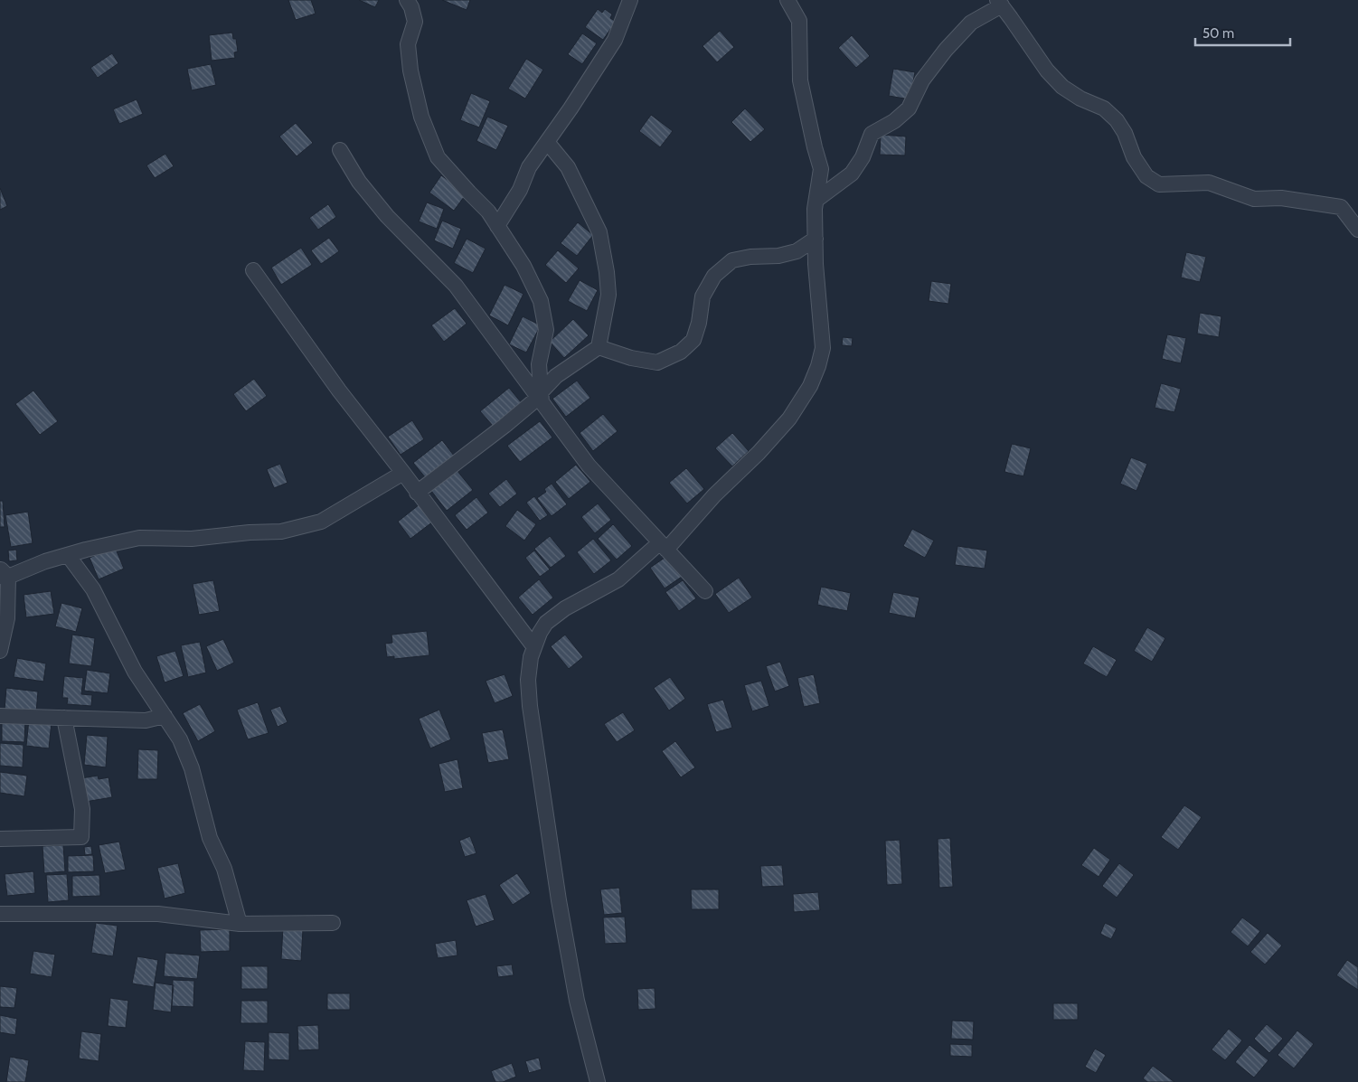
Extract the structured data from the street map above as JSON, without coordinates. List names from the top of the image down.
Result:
{
  "scale_bar": "50 m"
}
